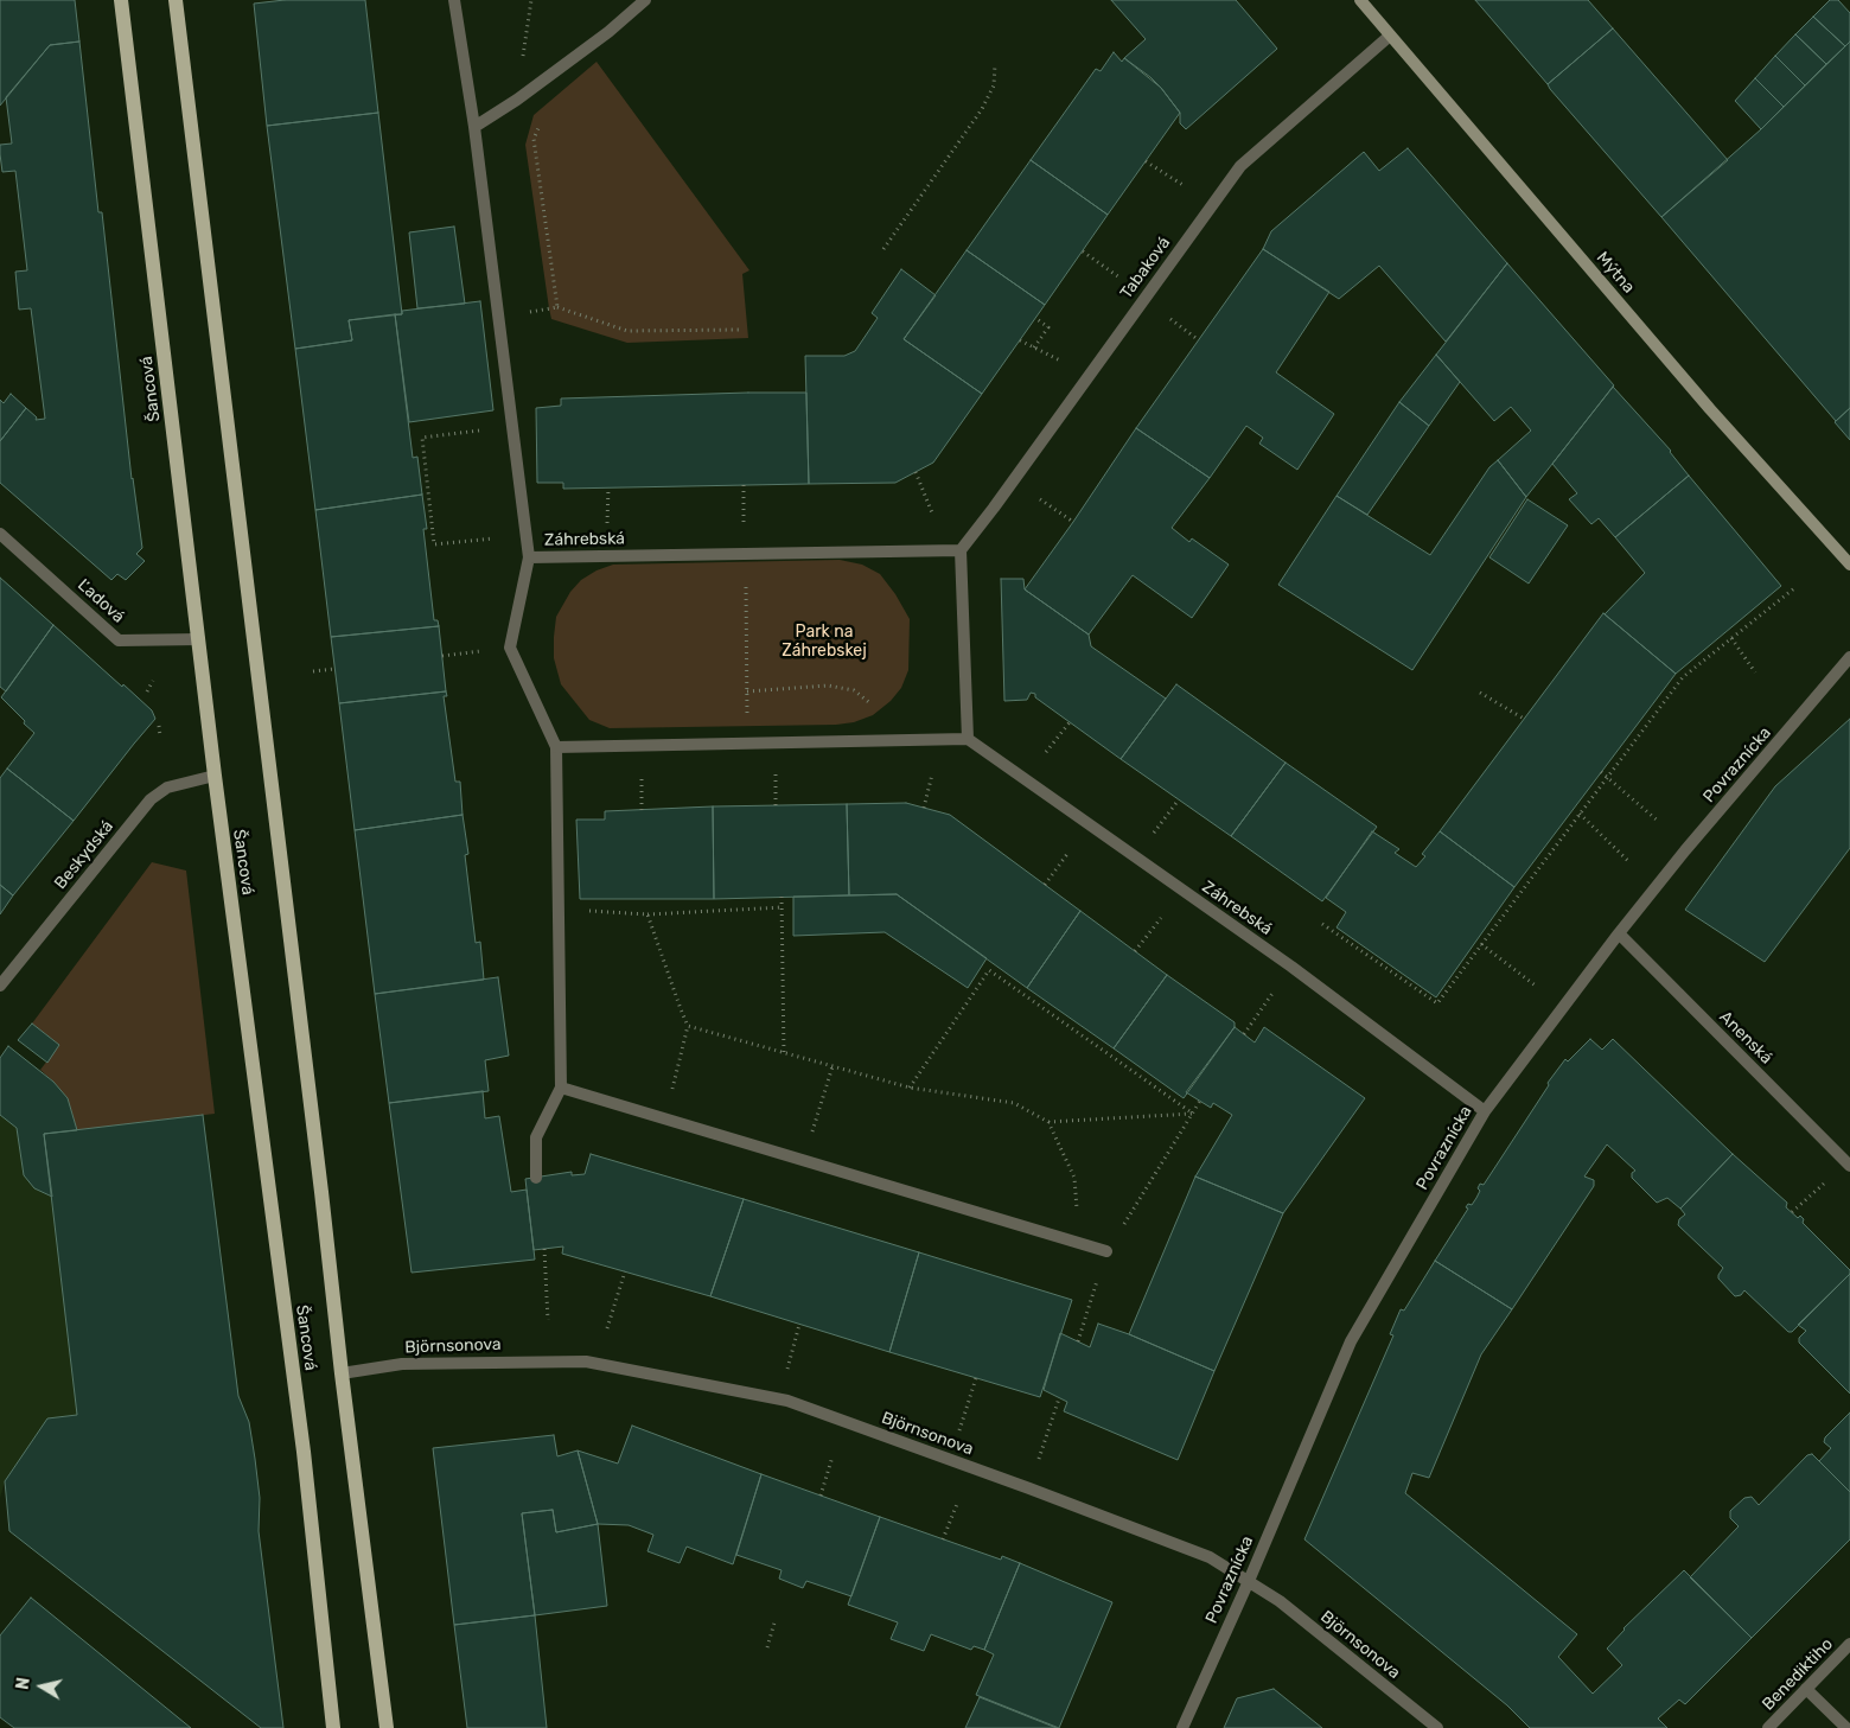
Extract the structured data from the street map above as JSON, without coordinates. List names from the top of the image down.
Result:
{
  "streets": {
    "main road": ["Mýtna", "Šancová"],
    "street": [
      "Tabaková",
      "Záhrebská",
      "Ľadová",
      "Povraznícka",
      "Beskydská",
      "Anenská",
      "Björnsonova",
      "Benediktiho"
    ]
  },
  "crossings": [
    ["Tabaková", "Mýtna"],
    ["Tabaková", "Záhrebská"],
    ["Šancová", "Ľadová"],
    ["Šancová", "Beskydská"],
    ["Šancová", "Björnsonova"],
    ["Záhrebská", "Povraznícka"],
    ["Povraznícka", "Anenská"],
    ["Povraznícka", "Björnsonova"]
  ],
  "parks": ["Park na Záhrebskej"],
  "north": "left"
}
